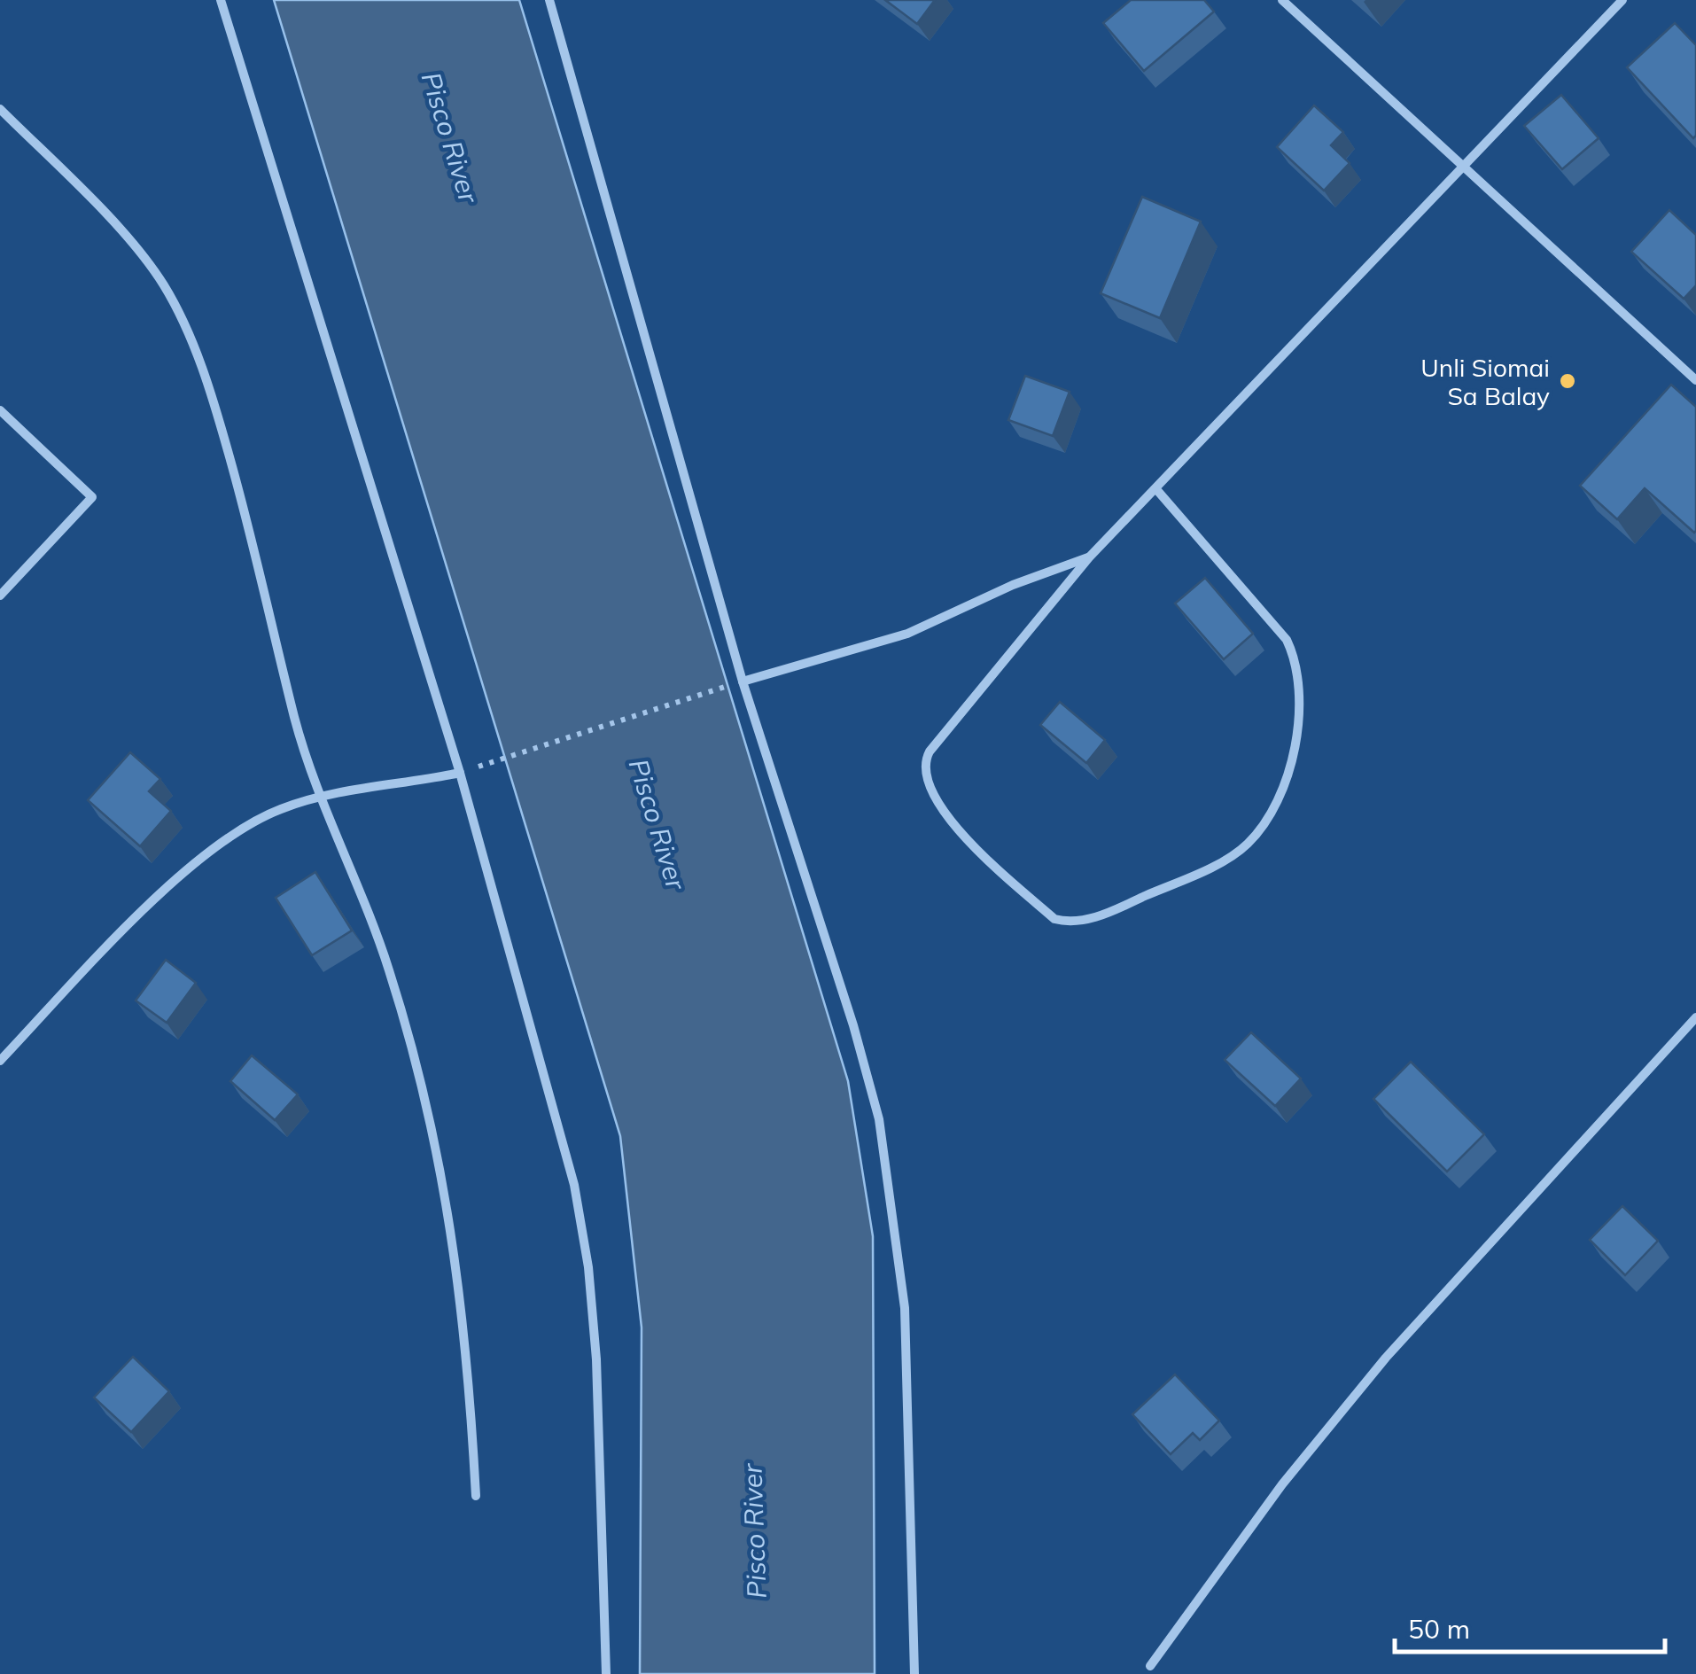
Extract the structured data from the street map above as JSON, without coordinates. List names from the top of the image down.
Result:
{
  "water": ["Pisco River"],
  "places": ["Unli Siomai Sa Balay"],
  "scale_bar": "50 m"
}
